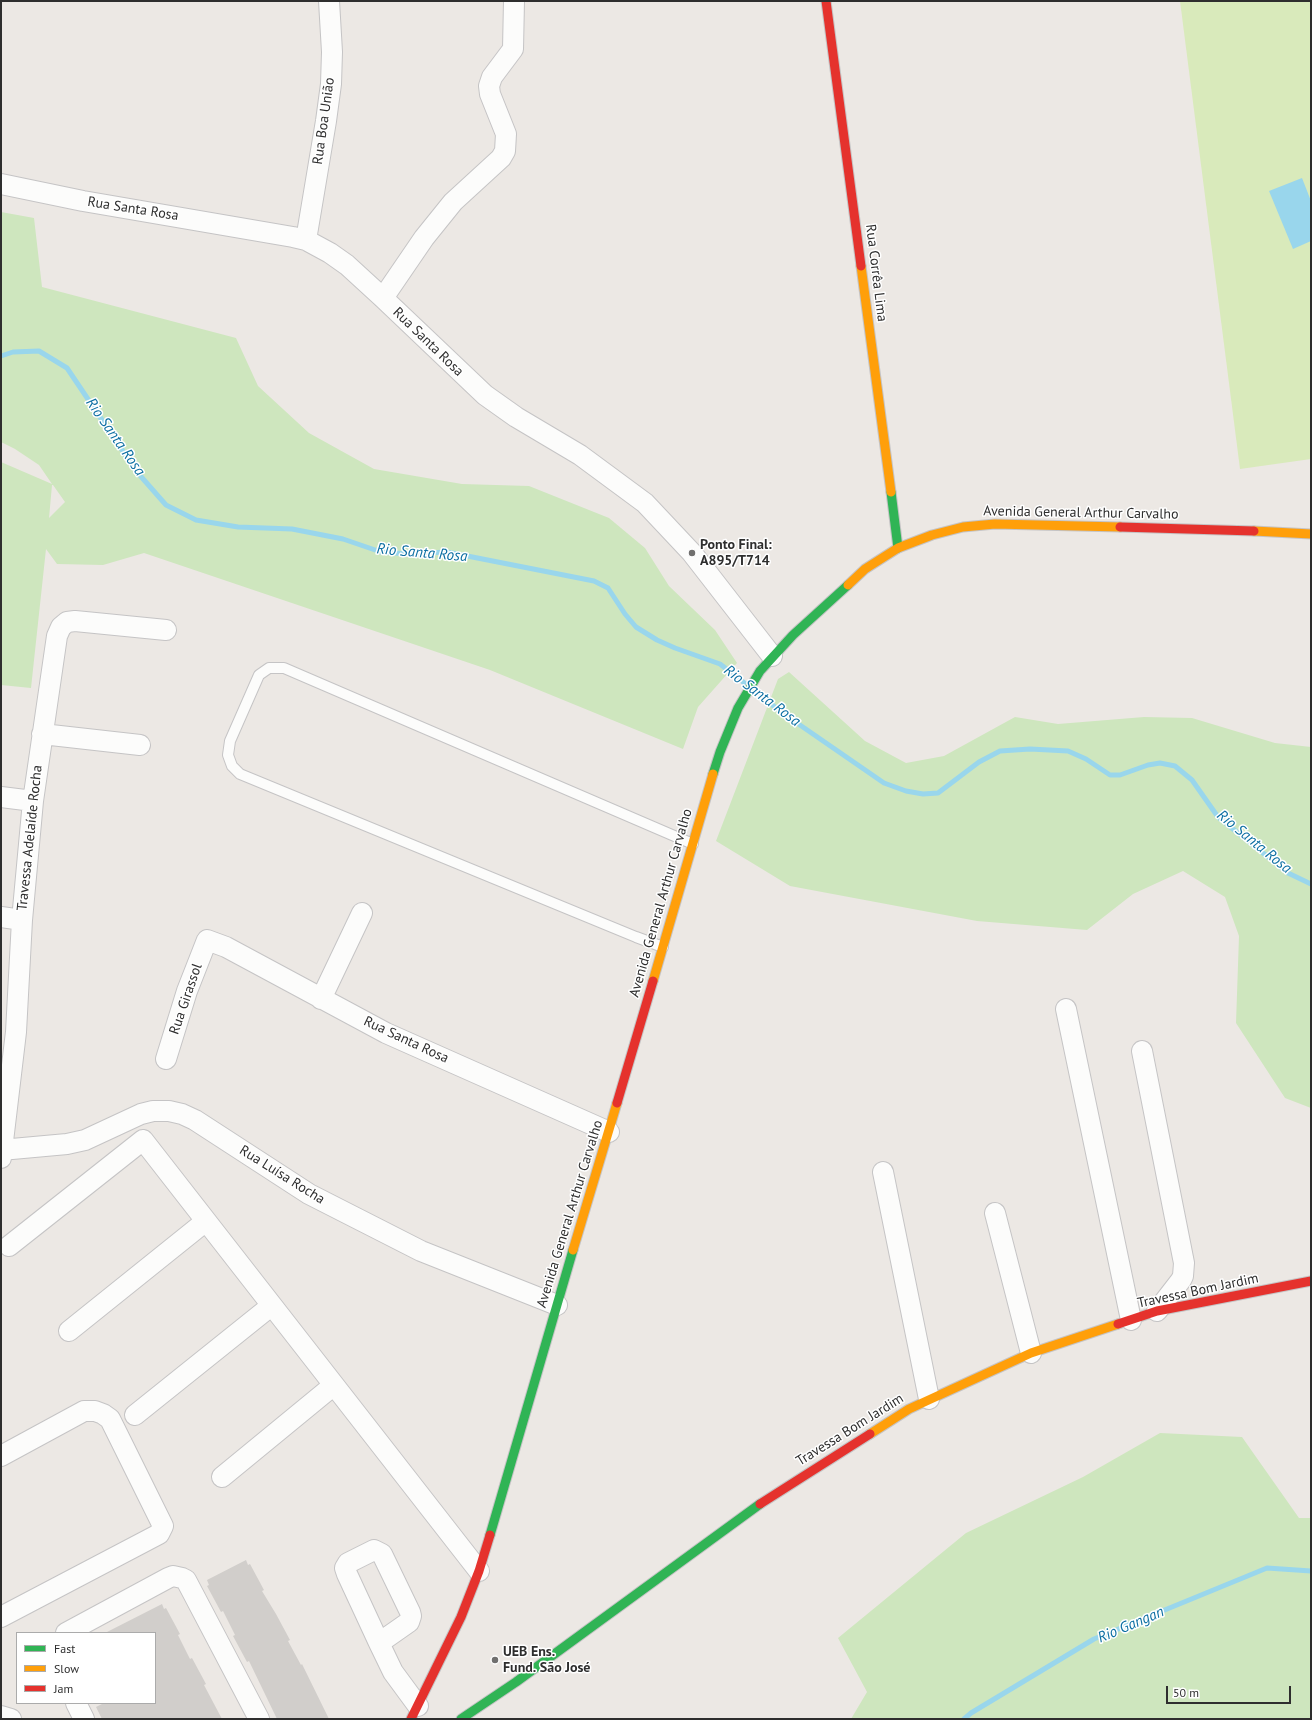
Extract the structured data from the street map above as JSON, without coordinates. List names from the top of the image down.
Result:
{
  "streets": {
    "main road": ["Rua Corrêa Lima", "Avenida General Arthur Carvalho", "Travessa Bom Jardim"],
    "street": [
      "Rua Boa União",
      "Rua Santa Rosa",
      "Travessa Adelaíde Rocha",
      "Rua Girassol",
      "Rua Luísa Rocha"
    ]
  },
  "crossings": [
    ["Rua Boa União", "Rua Santa Rosa"],
    ["Rua Santa Rosa", "Avenida General Arthur Carvalho"],
    ["Rua Santa Rosa", "Rua Girassol"],
    ["Rua Corrêa Lima", "Avenida General Arthur Carvalho"],
    ["Avenida General Arthur Carvalho", "Rua Luísa Rocha"],
    ["Travessa Adelaíde Rocha", "Rua Luísa Rocha"]
  ],
  "water": ["Rio Santa Rosa", "Rio Gangan"],
  "places": ["Ponto Final: A895/T714", "UEB Ens. Fund. São José"],
  "legend": ["Fast", "Slow", "Jam"],
  "scale_bar": "50 m"
}
